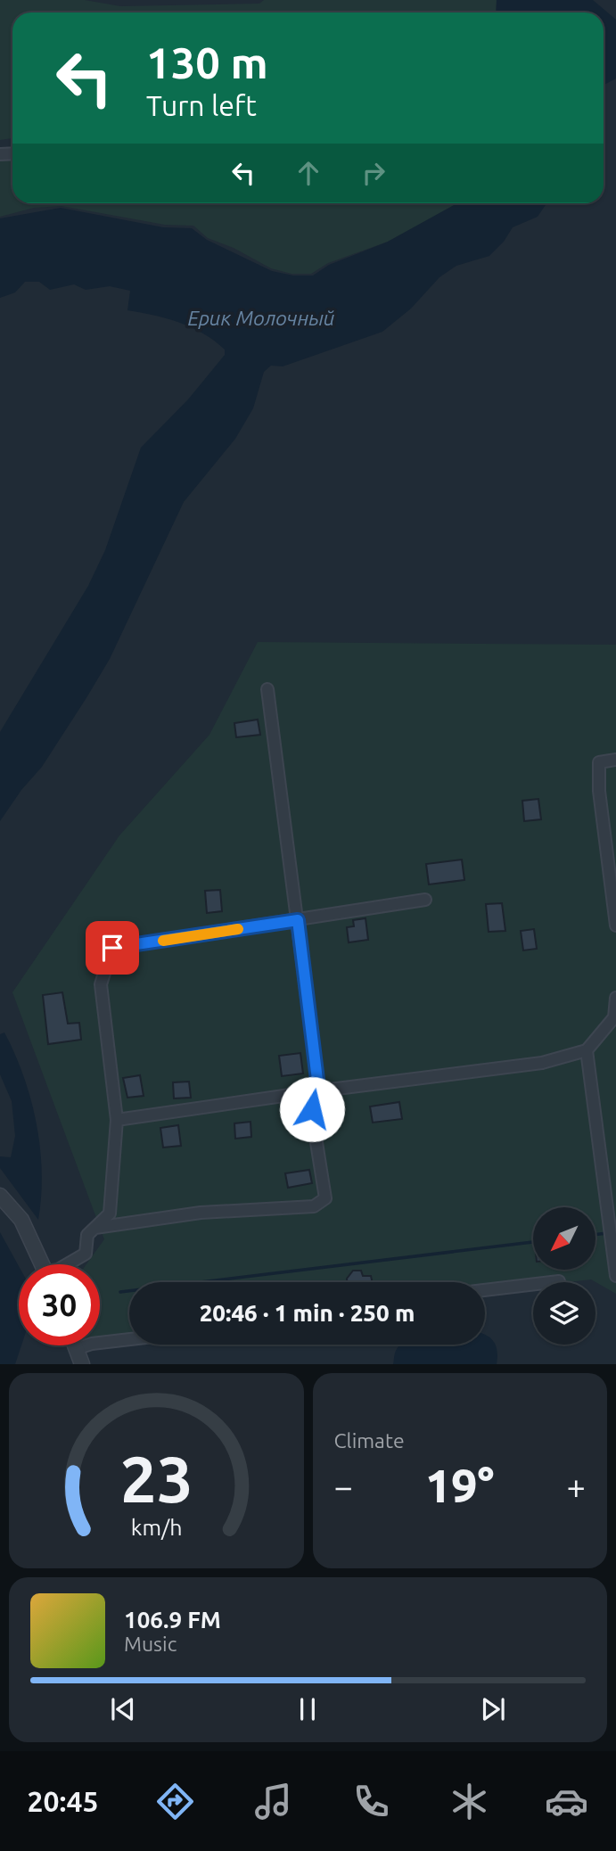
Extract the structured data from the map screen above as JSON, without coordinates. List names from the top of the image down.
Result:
{
  "water": ["Ерик Молочный"],
  "north": "bottom left",
  "page": {
    "turn": ["130 m", "Turn left"],
    "limit": "30",
    "trip": "20:46 · 1 min · 250 m",
    "tile": "Climate",
    "heat": ["−", "19°", "+"],
    "song": ["106.9 FM", "Music"],
    "tabs": "20:45",
    "gauge": ["23", "km/h"]
  }
}
